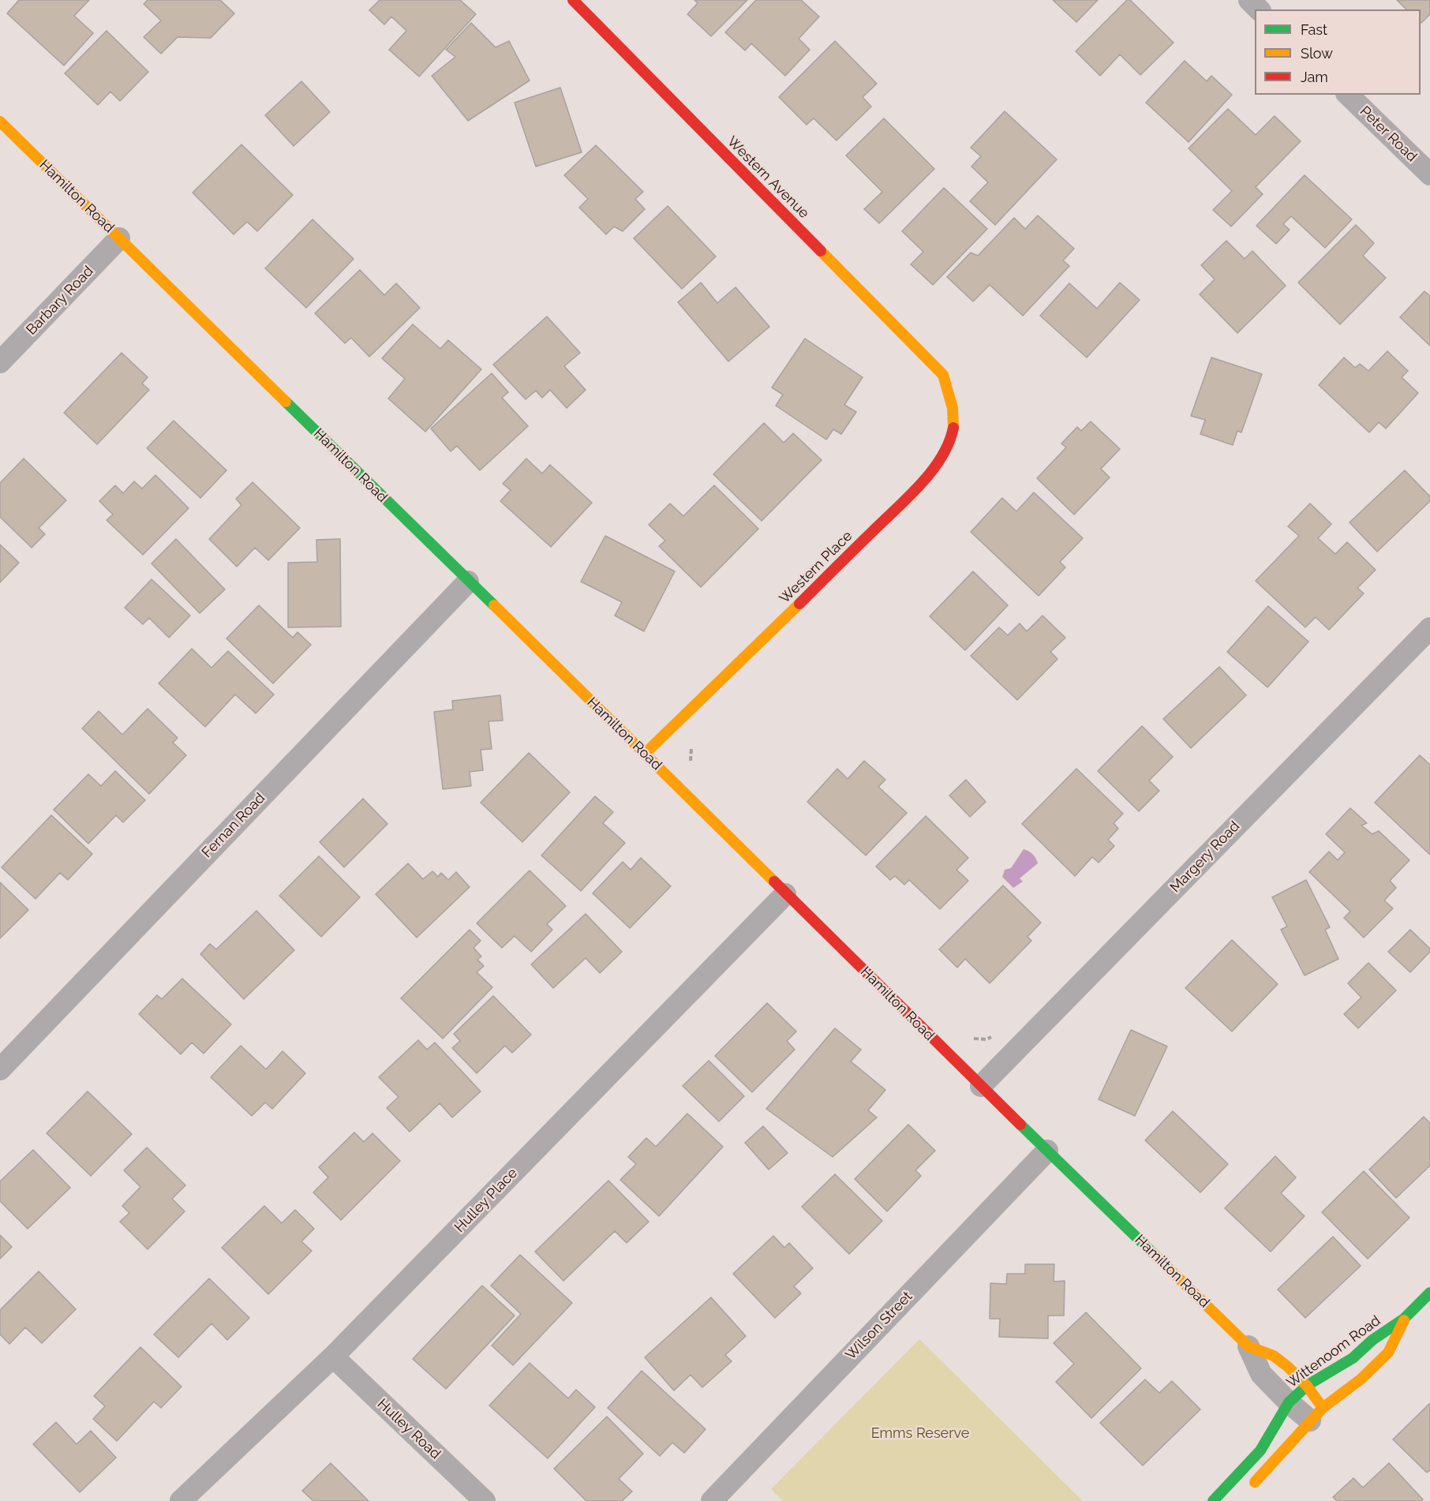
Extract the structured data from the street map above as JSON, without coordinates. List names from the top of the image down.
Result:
{
  "streets": {
    "street": [
      "Peter Road",
      "Western Avenue",
      "Hamilton Road",
      "Barbary Road",
      "Western Place",
      "Fernan Road",
      "Margery Road",
      "Hulley Place",
      "Wilson Street",
      "Wittenoom Road",
      "Hulley Road"
    ]
  },
  "crossings": [
    ["Western Avenue", "Western Place"],
    ["Hamilton Road", "Barbary Road"],
    ["Hamilton Road", "Western Place"],
    ["Hamilton Road", "Fernan Road"],
    ["Hamilton Road", "Margery Road"],
    ["Hamilton Road", "Hulley Place"],
    ["Hamilton Road", "Wilson Street"],
    ["Hamilton Road", "Wittenoom Road"],
    ["Hulley Place", "Hulley Road"]
  ],
  "parks": ["Emms Reserve"],
  "legend": ["Fast", "Slow", "Jam"]
}
